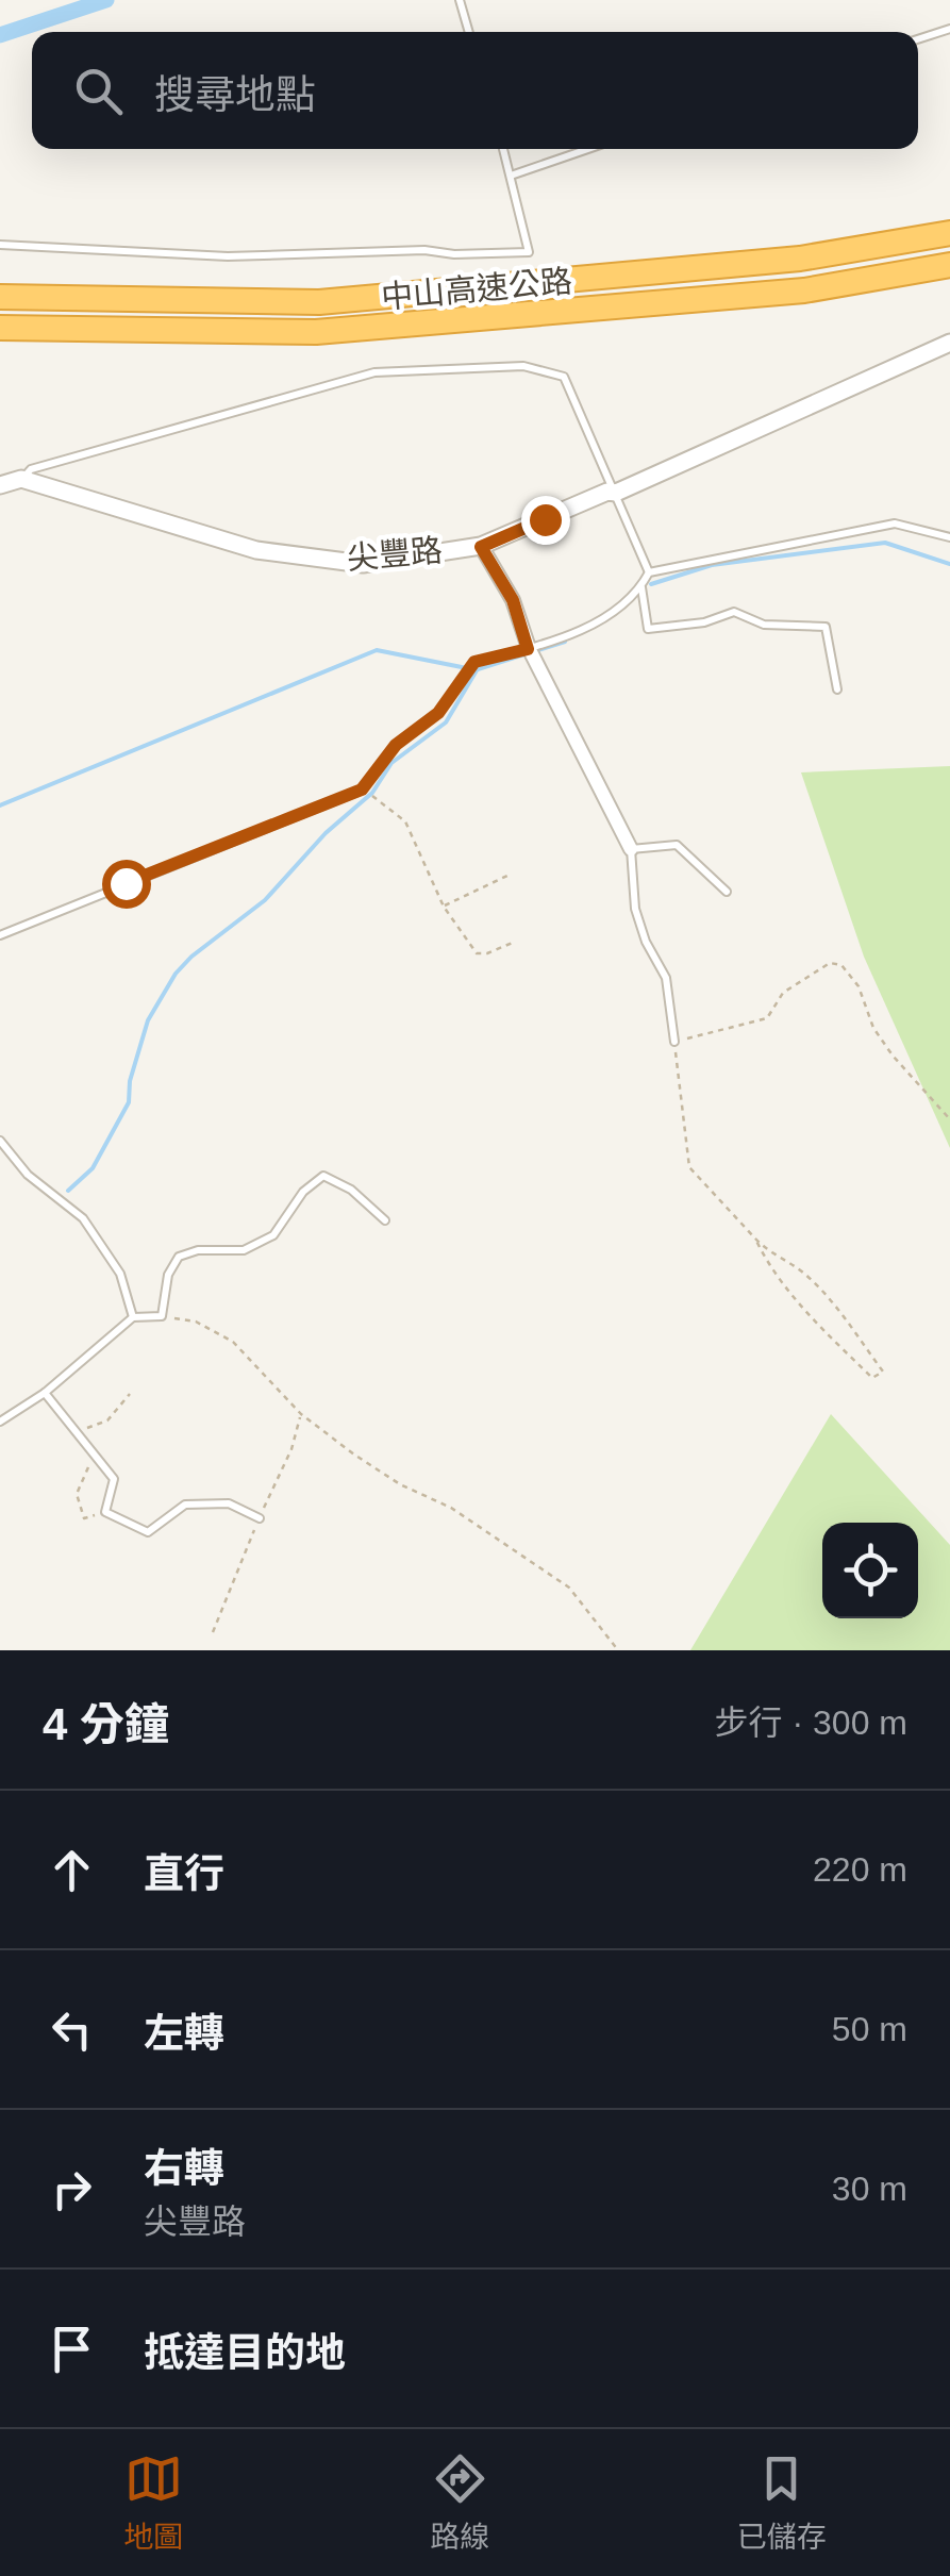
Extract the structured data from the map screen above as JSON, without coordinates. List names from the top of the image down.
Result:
{
  "streets": {
    "highway": ["中山高速公路"],
    "street": ["尖豐路"]
  },
  "page": {
    "search": "搜尋地點",
    "heading": ["4 分鐘", "步行 · 300 m"],
    "list": [
      ["直行", "220 m"],
      ["左轉", "50 m"],
      ["右轉", "尖豐路", "30 m"],
      "抵達目的地"
    ],
    "nav": ["地圖", "路線", "已儲存"]
  }
}
